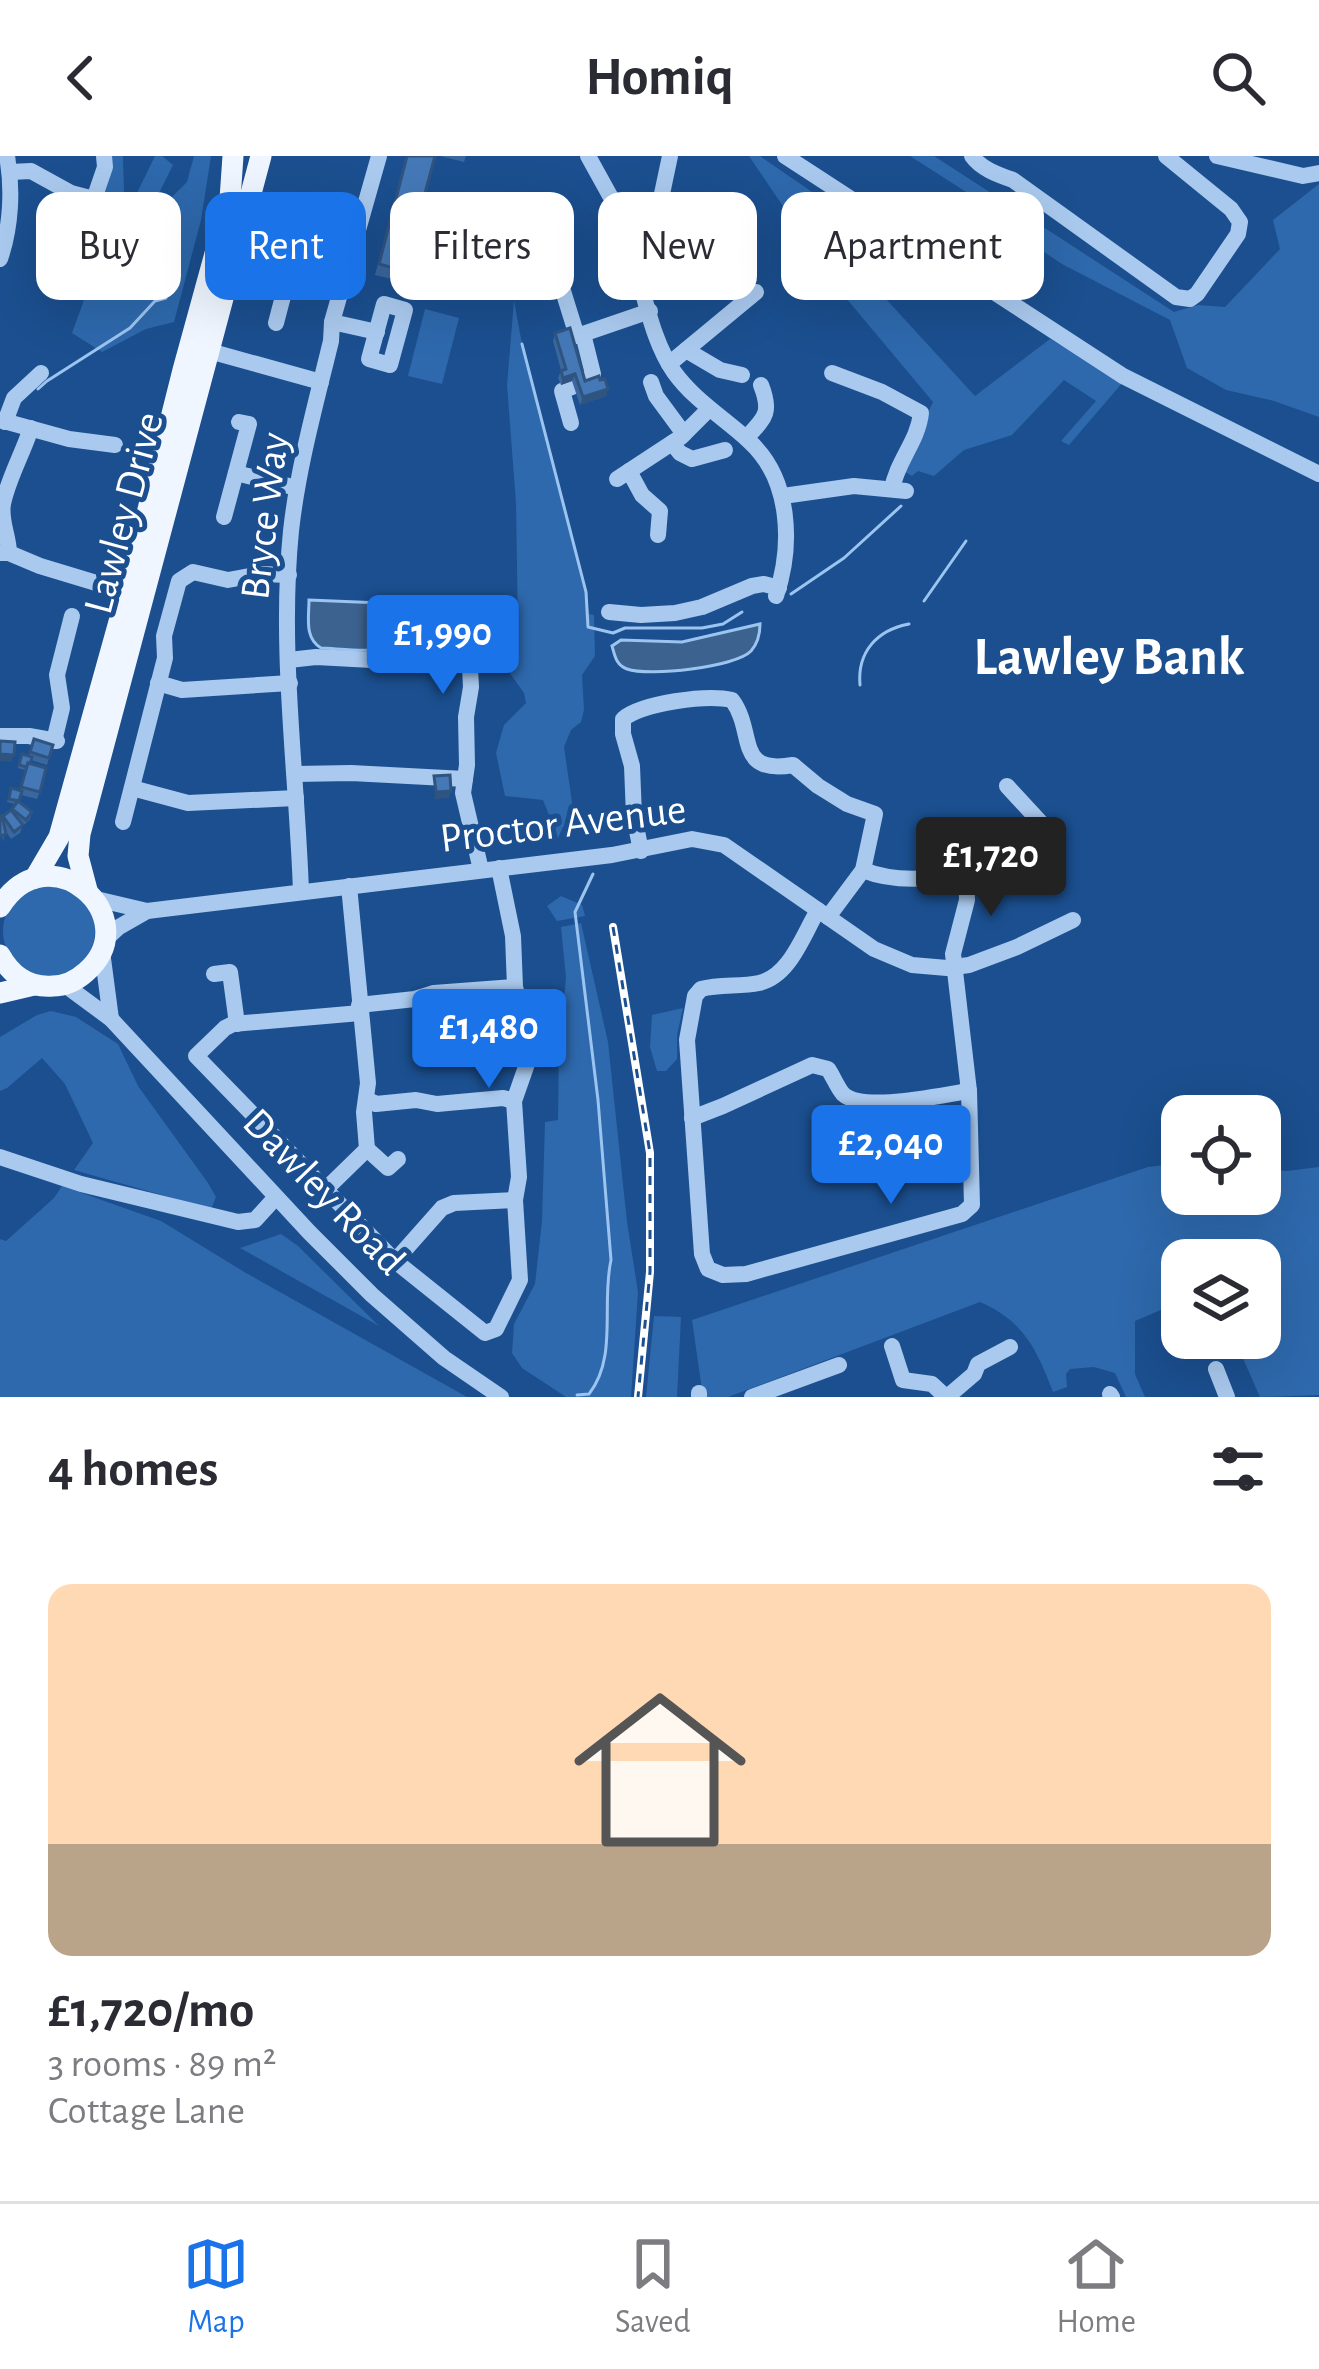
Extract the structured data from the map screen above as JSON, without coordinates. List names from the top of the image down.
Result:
{
  "streets": {
    "main road": ["Lawley Drive"],
    "street": ["Bryce Way", "Proctor Avenue", "Dawley Road"]
  },
  "crossings": [
    ["Lawley Drive", "Proctor Avenue"],
    ["Bryce Way", "Proctor Avenue"]
  ],
  "districts": ["Lawley Bank"],
  "page": {
    "header": "Homiq",
    "chip": [
      "Buy",
      "Rent",
      "Filters",
      "New",
      "Apartment"
    ],
    "price": [
      "£1,990",
      "£1,720",
      "£1,480",
      "£2,040"
    ],
    "heading": "4 homes",
    "list": [
      {
        "name": "£1,720/mo",
        "note": "3 rooms · 89 m² · Cottage Lane"
      }
    ],
    "tabs": ["Map", "Saved", "Home"]
  }
}
